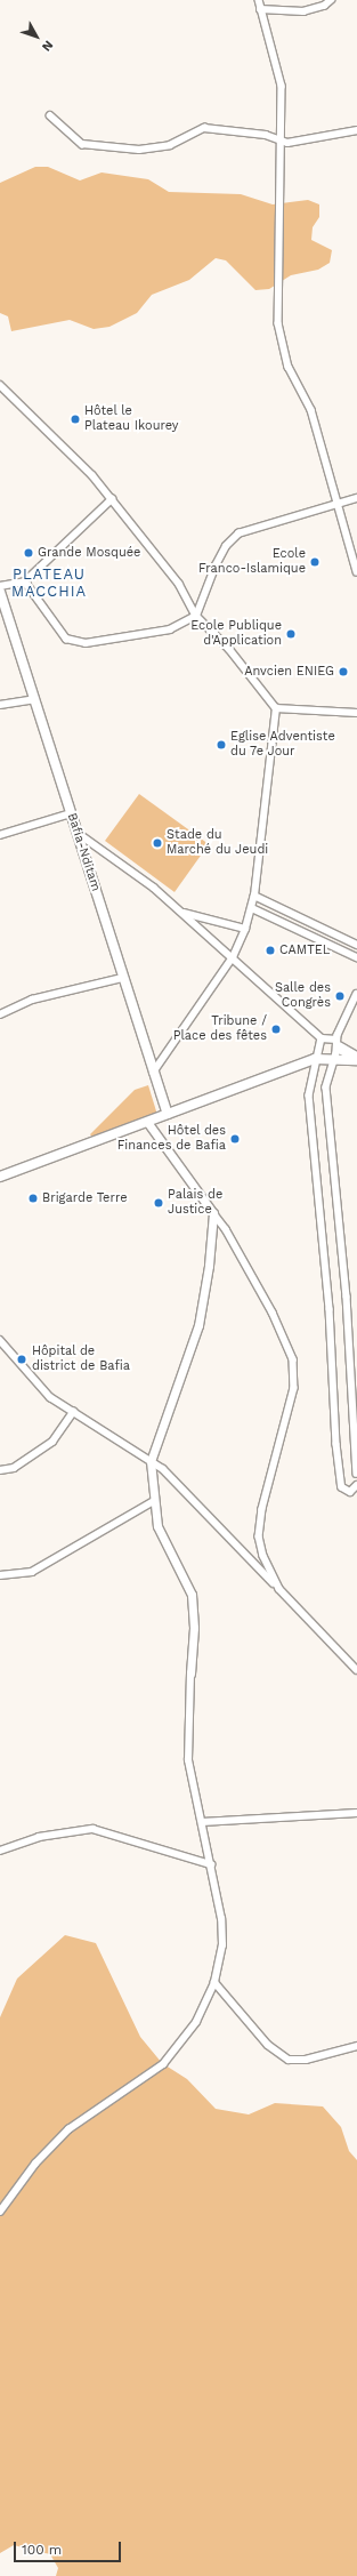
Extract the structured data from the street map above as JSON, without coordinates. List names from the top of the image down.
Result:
{
  "streets": {
    "main road": ["Bafia-Nditam"]
  },
  "districts": ["PLATEAU MACCHIA"],
  "places": [
    "Hôtel le Plateau Ikourey",
    "Grande Mosquée",
    "Ecole Franco-Islamique",
    "Ecole Publique d'Application",
    "Anvcien ENIEG",
    "Eglise Adventiste du 7e Jour",
    "Stade du Marché du Jeudi",
    "CAMTEL",
    "Salle des Congrès",
    "Tribune / Place des fêtes",
    "Hôtel des Finances de Bafia",
    "Brigarde Terre",
    "Palais de Justice",
    "Hôpital de district de Bafia"
  ],
  "scale_bar": "100 m",
  "north": "bottom right"
}
